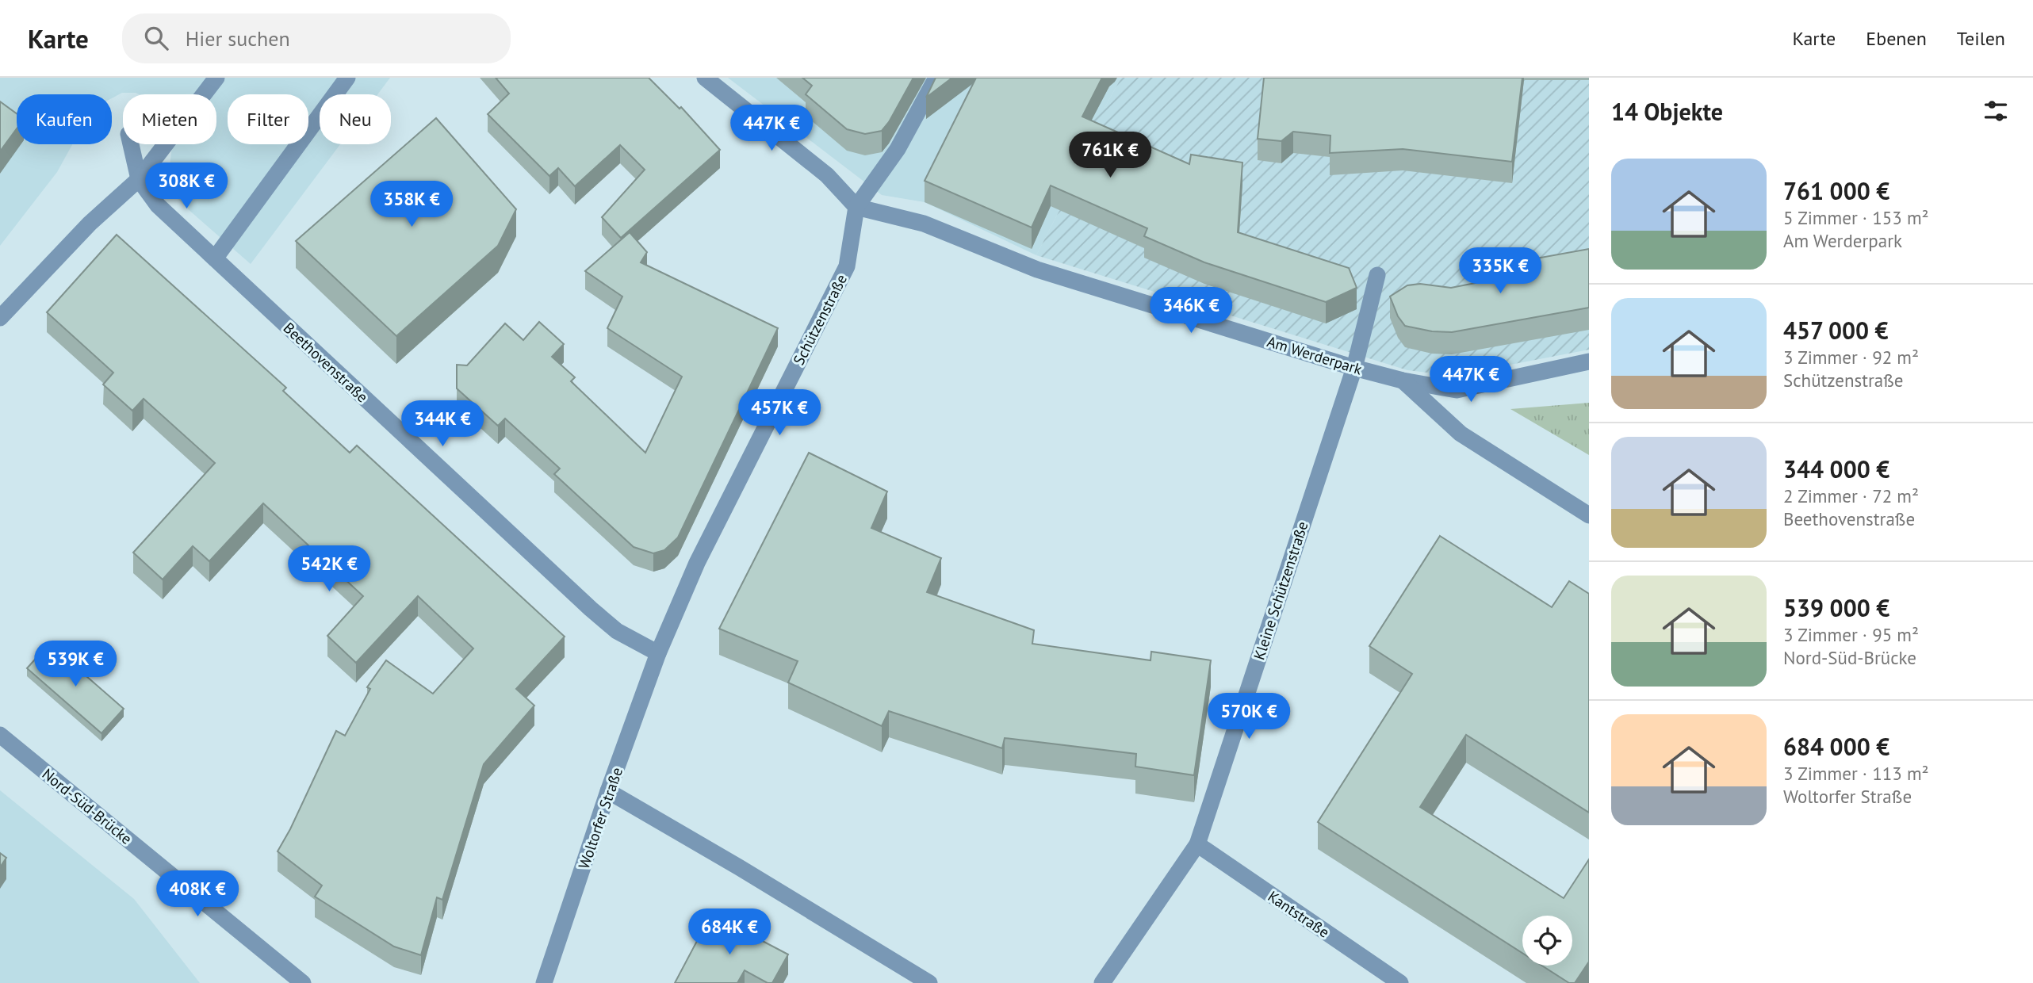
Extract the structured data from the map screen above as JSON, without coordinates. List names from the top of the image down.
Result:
{
  "streets": {
    "street": [
      "Schützenstraße",
      "Am Werderpark",
      "Beethovenstraße",
      "Kleine Schützenstraße",
      "Nord-Süd-Brücke",
      "Woltorfer Straße",
      "Kantstraße"
    ]
  },
  "crossings": [
    ["Schützenstraße", "Am Werderpark"],
    ["Schützenstraße", "Beethovenstraße"],
    ["Schützenstraße", "Woltorfer Straße"],
    ["Am Werderpark", "Kleine Schützenstraße"],
    ["Beethovenstraße", "Woltorfer Straße"],
    ["Kleine Schützenstraße", "Kantstraße"]
  ],
  "page": {
    "header": "Karte",
    "search": "Hier suchen",
    "nav": ["Karte", "Ebenen", "Teilen"],
    "heading": "14 Objekte",
    "chip": [
      "Kaufen",
      "Mieten",
      "Filter",
      "Neu"
    ],
    "price": [
      "447K €",
      "761K €",
      "308K €",
      "358K €",
      "335K €",
      "346K €",
      "447K €",
      "457K €",
      "344K €",
      "542K €",
      "539K €",
      "570K €",
      "408K €",
      "684K €"
    ],
    "list": [
      {
        "name": "761 000 €",
        "note": "5 Zimmer · 153 m² · Am Werderpark"
      },
      {
        "name": "457 000 €",
        "note": "3 Zimmer · 92 m² · Schützenstraße"
      },
      {
        "name": "344 000 €",
        "note": "2 Zimmer · 72 m² · Beethovenstraße"
      },
      {
        "name": "539 000 €",
        "note": "3 Zimmer · 95 m² · Nord-Süd-Brücke"
      },
      {
        "name": "684 000 €",
        "note": "3 Zimmer · 113 m² · Woltorfer Straße"
      }
    ]
  }
}
